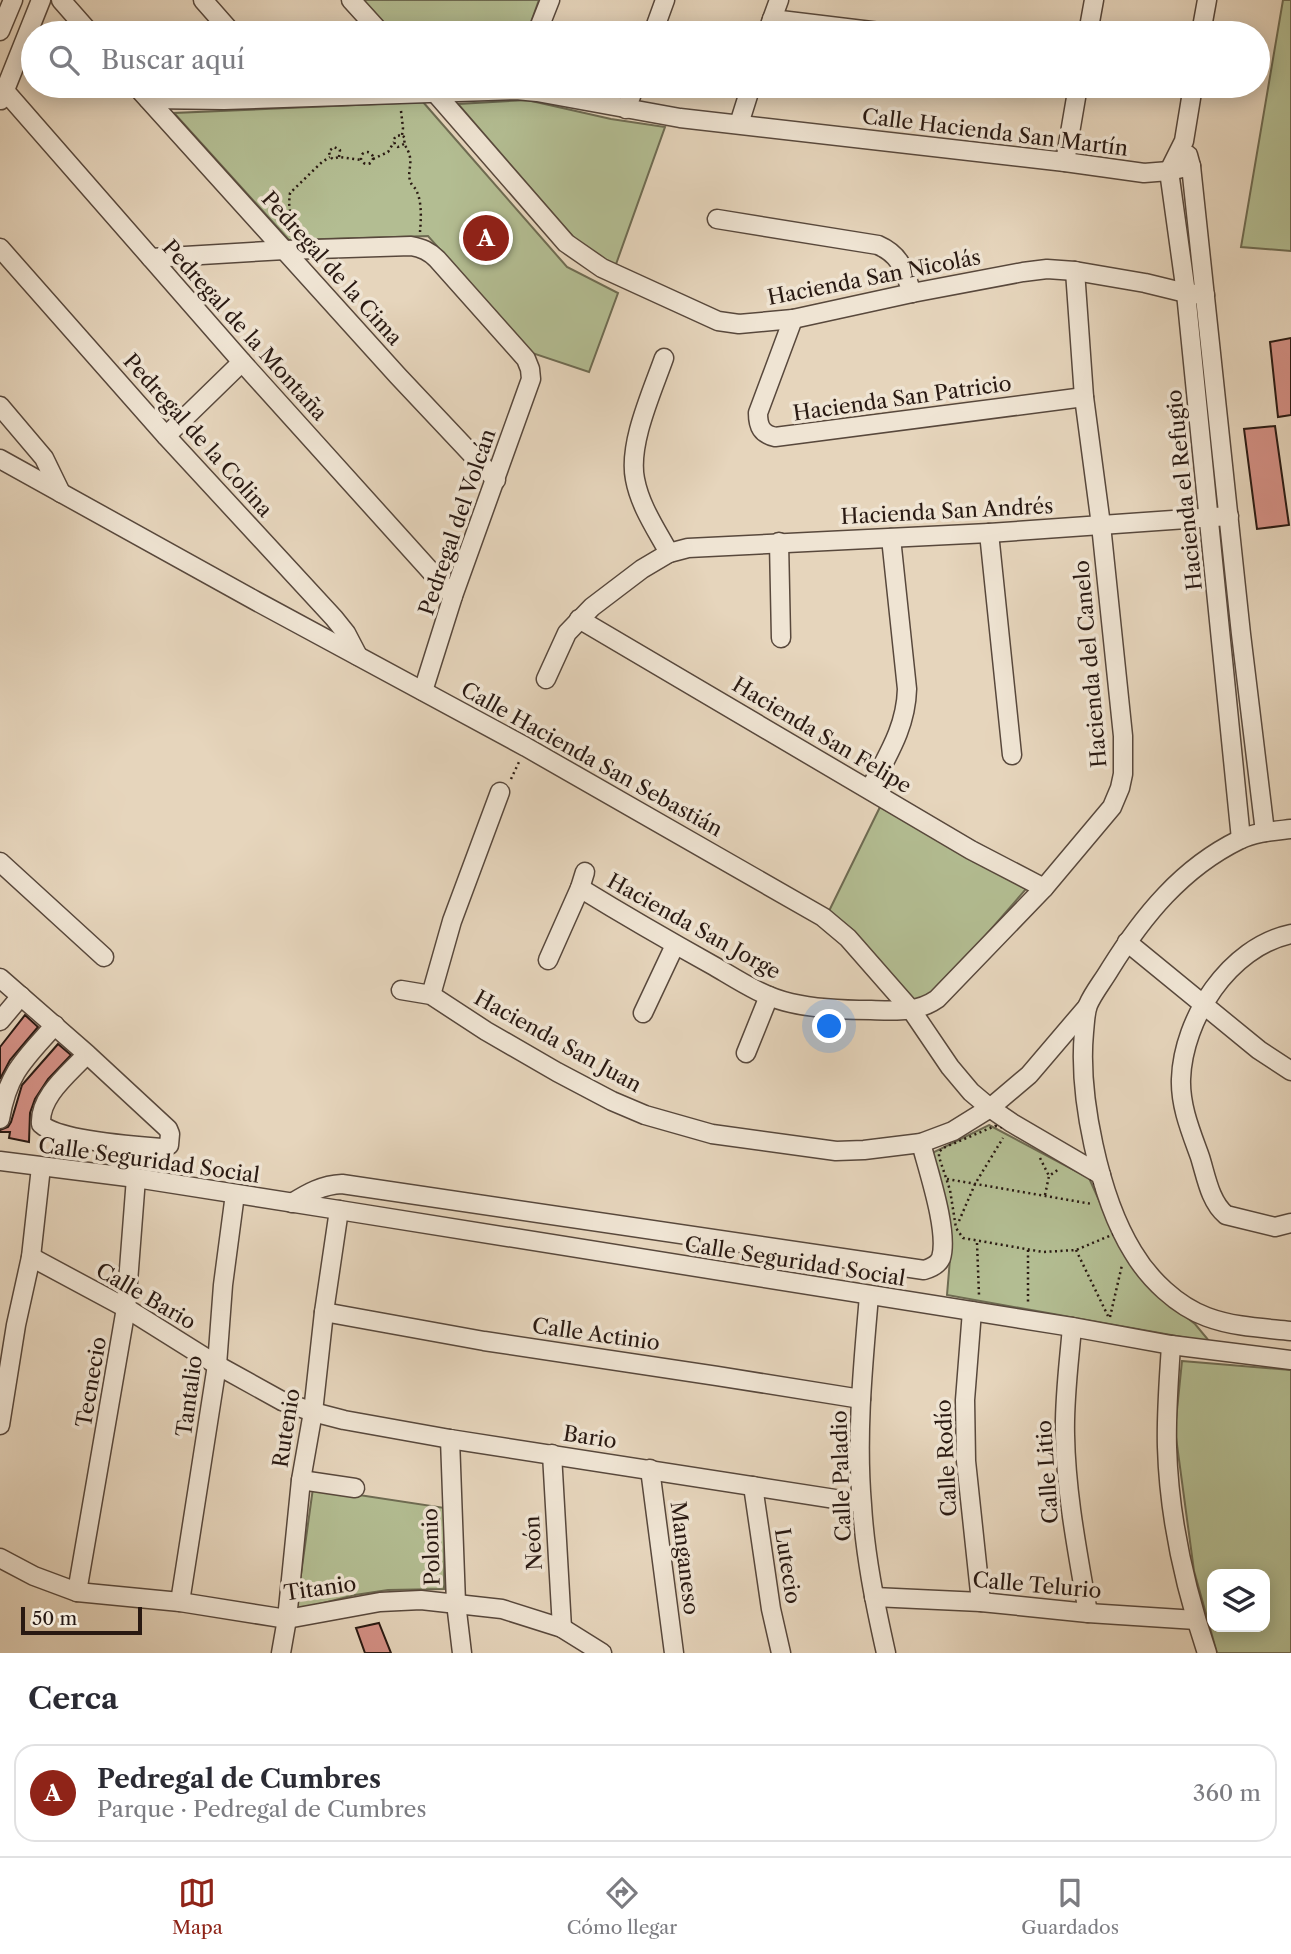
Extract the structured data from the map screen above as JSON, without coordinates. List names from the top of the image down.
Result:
{
  "streets": {
    "street": [
      "Calle Hacienda San Martín",
      "Pedregal de la Cima",
      "Hacienda San Nicolás",
      "Pedregal de la Montaña",
      "Hacienda San Patricio",
      "Pedregal de la Colina",
      "Hacienda el Refugio",
      "Hacienda San Andrés",
      "Pedregal del Volcán",
      "Hacienda del Canelo",
      "Hacienda San Felipe",
      "Calle Hacienda San Sebastián",
      "Hacienda San Jorge",
      "Hacienda San Juan",
      "Calle Seguridad Social",
      "Calle Bario",
      "Calle Actinio",
      "Tecnecio",
      "Tantalio",
      "Rutenio",
      "Bario",
      "Calle Rodío",
      "Calle Litio",
      "Calle Paladio",
      "Neón",
      "Polonio",
      "Manganeso",
      "Lutecio",
      "Calle Telurio",
      "Titanio"
    ]
  },
  "crossings": [
    ["Calle Hacienda San Martín", "Hacienda el Refugio"],
    ["Pedregal de la Cima", "Pedregal del Volcán"],
    ["Hacienda San Nicolás", "Hacienda San Patricio"],
    ["Hacienda San Nicolás", "Hacienda el Refugio"],
    ["Hacienda San Nicolás", "Hacienda del Canelo"],
    ["Pedregal de la Montaña", "Pedregal del Volcán"],
    ["Hacienda San Patricio", "Hacienda del Canelo"],
    ["Pedregal de la Colina", "Calle Hacienda San Sebastián"],
    ["Hacienda el Refugio", "Hacienda San Andrés"],
    ["Hacienda el Refugio", "Hacienda San Juan"],
    ["Hacienda San Andrés", "Hacienda del Canelo"],
    ["Pedregal del Volcán", "Calle Hacienda San Sebastián"],
    ["Hacienda del Canelo", "Hacienda San Felipe"],
    ["Hacienda del Canelo", "Calle Hacienda San Sebastián"],
    ["Hacienda del Canelo", "Hacienda San Jorge"],
    ["Calle Hacienda San Sebastián", "Hacienda San Jorge"],
    ["Calle Hacienda San Sebastián", "Hacienda San Juan"],
    ["Calle Seguridad Social", "Tecnecio"],
    ["Calle Seguridad Social", "Tantalio"],
    ["Calle Seguridad Social", "Rutenio"],
    ["Calle Seguridad Social", "Calle Rodío"],
    ["Calle Seguridad Social", "Calle Litio"],
    ["Calle Seguridad Social", "Calle Paladio"],
    ["Calle Bario", "Tecnecio"],
    ["Calle Bario", "Tantalio"],
    ["Calle Bario", "Rutenio"],
    ["Calle Bario", "Bario"],
    ["Calle Actinio", "Rutenio"],
    ["Calle Actinio", "Calle Paladio"],
    ["Tecnecio", "Titanio"],
    ["Tantalio", "Titanio"],
    ["Rutenio", "Bario"],
    ["Rutenio", "Titanio"],
    ["Bario", "Calle Paladio"],
    ["Bario", "Neón"],
    ["Bario", "Polonio"],
    ["Bario", "Manganeso"],
    ["Bario", "Lutecio"],
    ["Calle Rodío", "Calle Telurio"],
    ["Calle Litio", "Calle Telurio"],
    ["Calle Paladio", "Calle Telurio"],
    ["Neón", "Titanio"],
    ["Polonio", "Titanio"]
  ],
  "scale_bar": "50 m",
  "page": {
    "search": "Buscar aquí",
    "pins": "A",
    "scale": "50 m",
    "heading": "Cerca",
    "list": [
      {
        "mark": "A",
        "name": "Pedregal de Cumbres",
        "note": "Parque · Pedregal de Cumbres",
        "value": "360 m"
      }
    ],
    "nav": ["Mapa", "Cómo llegar", "Guardados"]
  }
}
